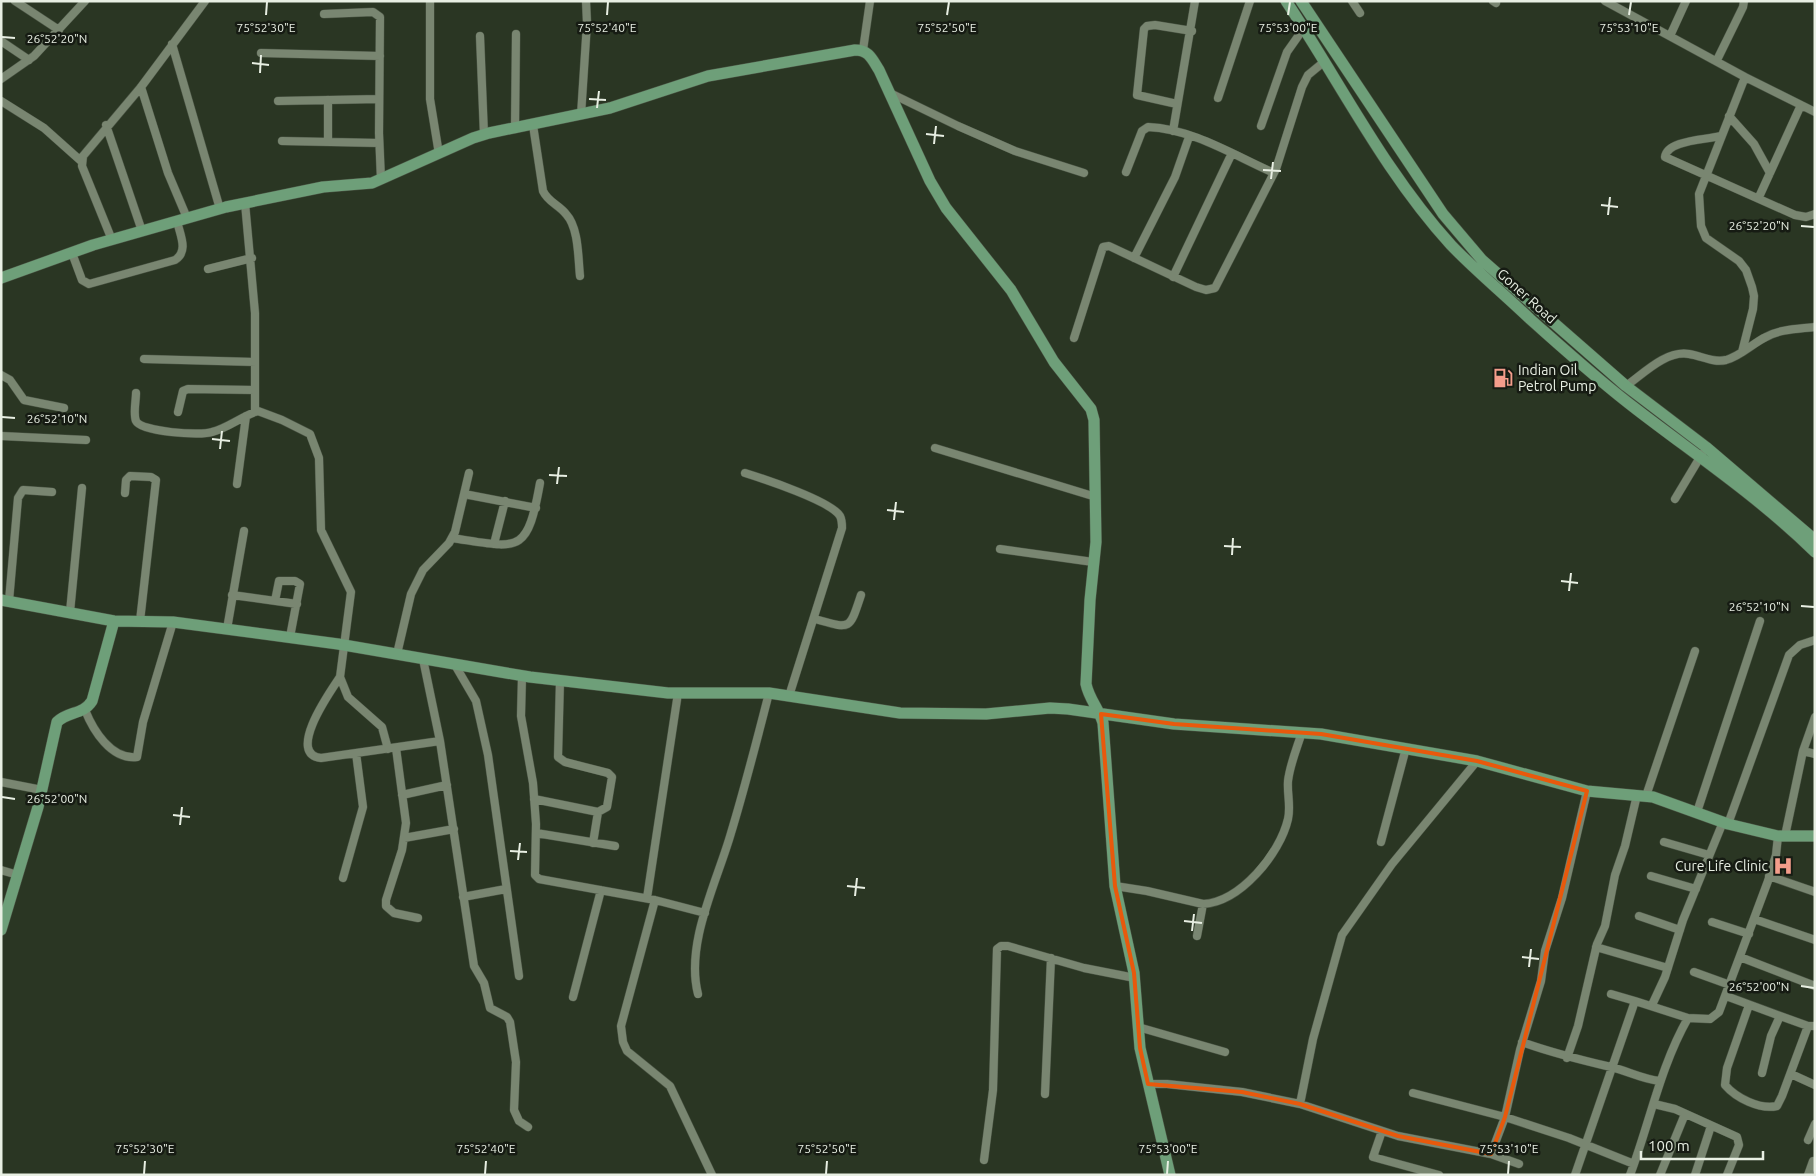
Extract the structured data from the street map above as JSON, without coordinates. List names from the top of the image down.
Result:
{
  "streets": {
    "street": ["Goner Road"]
  },
  "places": {
    "fuel station": ["Indian Oil Petrol Pump"],
    "hospital": ["Cure Life Clinic"]
  },
  "scale_bar": "100 m",
  "coordinates": [
    "75°52'30\"E",
    "75°52'40\"E",
    "75°52'50\"E",
    "75°53'00\"E",
    "75°53'10\"E",
    "26°52'20\"N",
    "26°52'10\"N",
    "26°52'00\"N"
  ]
}
